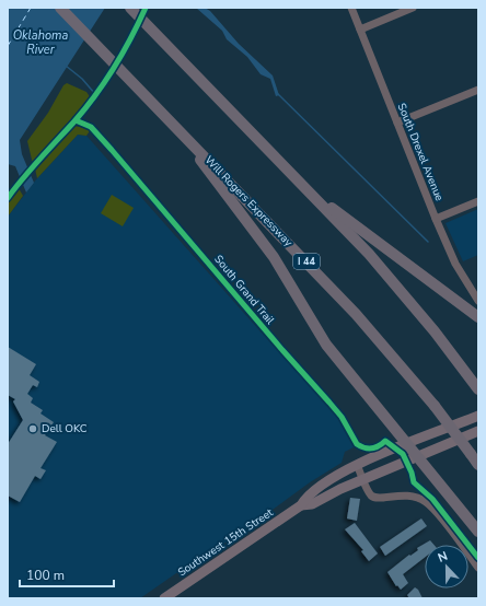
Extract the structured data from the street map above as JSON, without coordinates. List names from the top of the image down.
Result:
{
  "streets": {
    "highway": ["Will Rogers Expressway", "I 44"],
    "main road": ["Southwest 15th Street"],
    "street": ["South Drexel Avenue"],
    "cycle path": ["South Grand Trail"]
  },
  "water": ["Oklahoma River"],
  "places": ["Dell OKC"],
  "scale_bar": "100 m",
  "north": "top"
}
